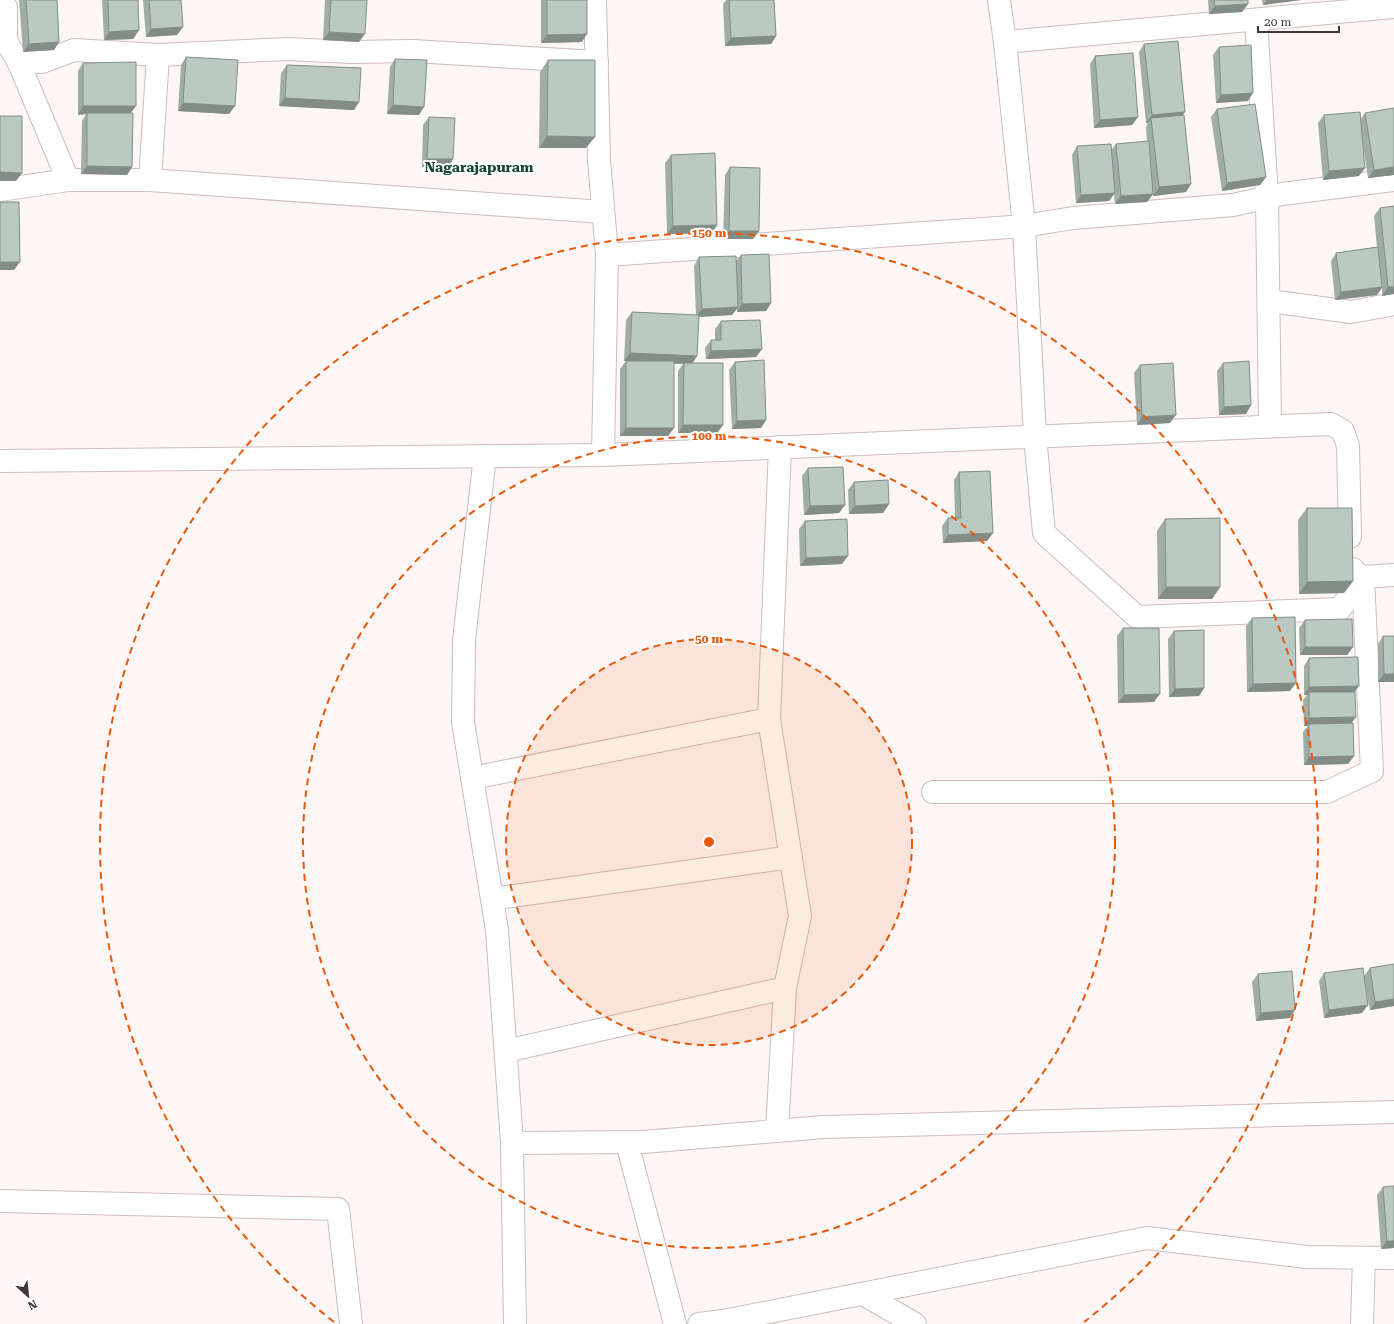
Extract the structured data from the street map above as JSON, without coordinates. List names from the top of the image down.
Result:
{
  "districts": ["Nagarajapuram"],
  "scale_bar": "20 m",
  "north": "bottom right",
  "rings": ["150 m", "100 m", "50 m"]
}
